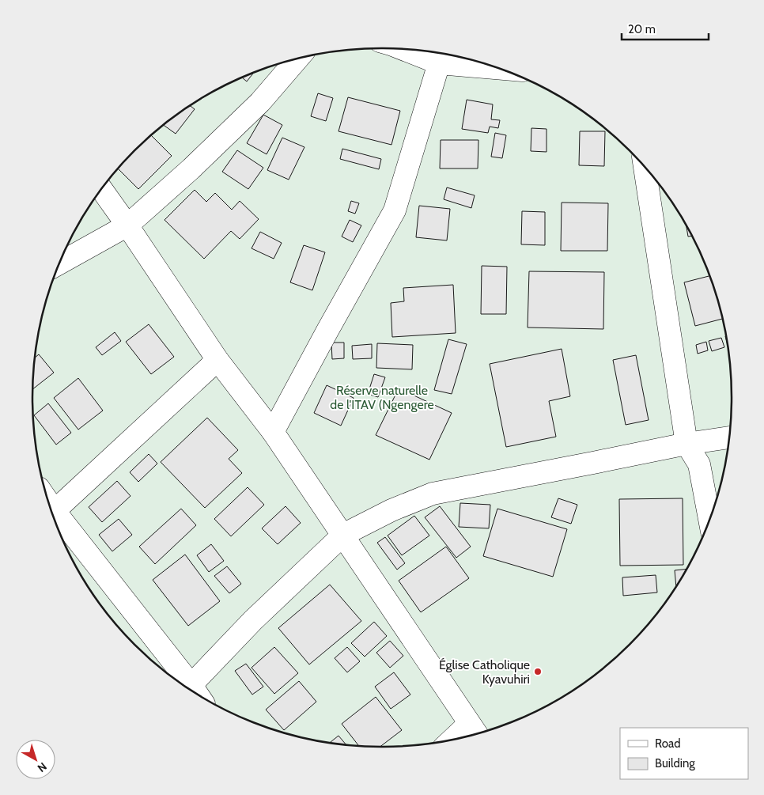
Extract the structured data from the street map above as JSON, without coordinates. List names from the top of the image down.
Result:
{
  "parks": ["Réserve naturelle de l'ITAV (Ngengere"],
  "places": ["Église Catholique Kyavuhiri"],
  "legend": ["Road", "Building"],
  "scale_bar": "20 m",
  "north": "bottom right"
}
